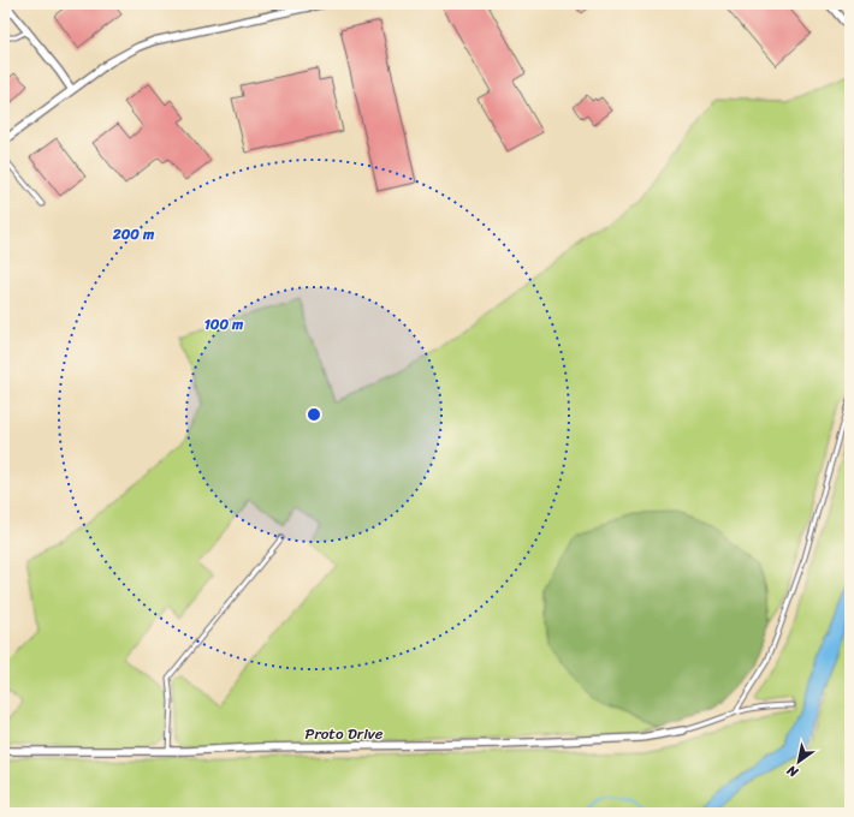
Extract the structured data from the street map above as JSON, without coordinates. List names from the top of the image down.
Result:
{
  "streets": {
    "street": ["Proto Drive"]
  },
  "north": "bottom left",
  "rings": ["200 m", "100 m"]
}
